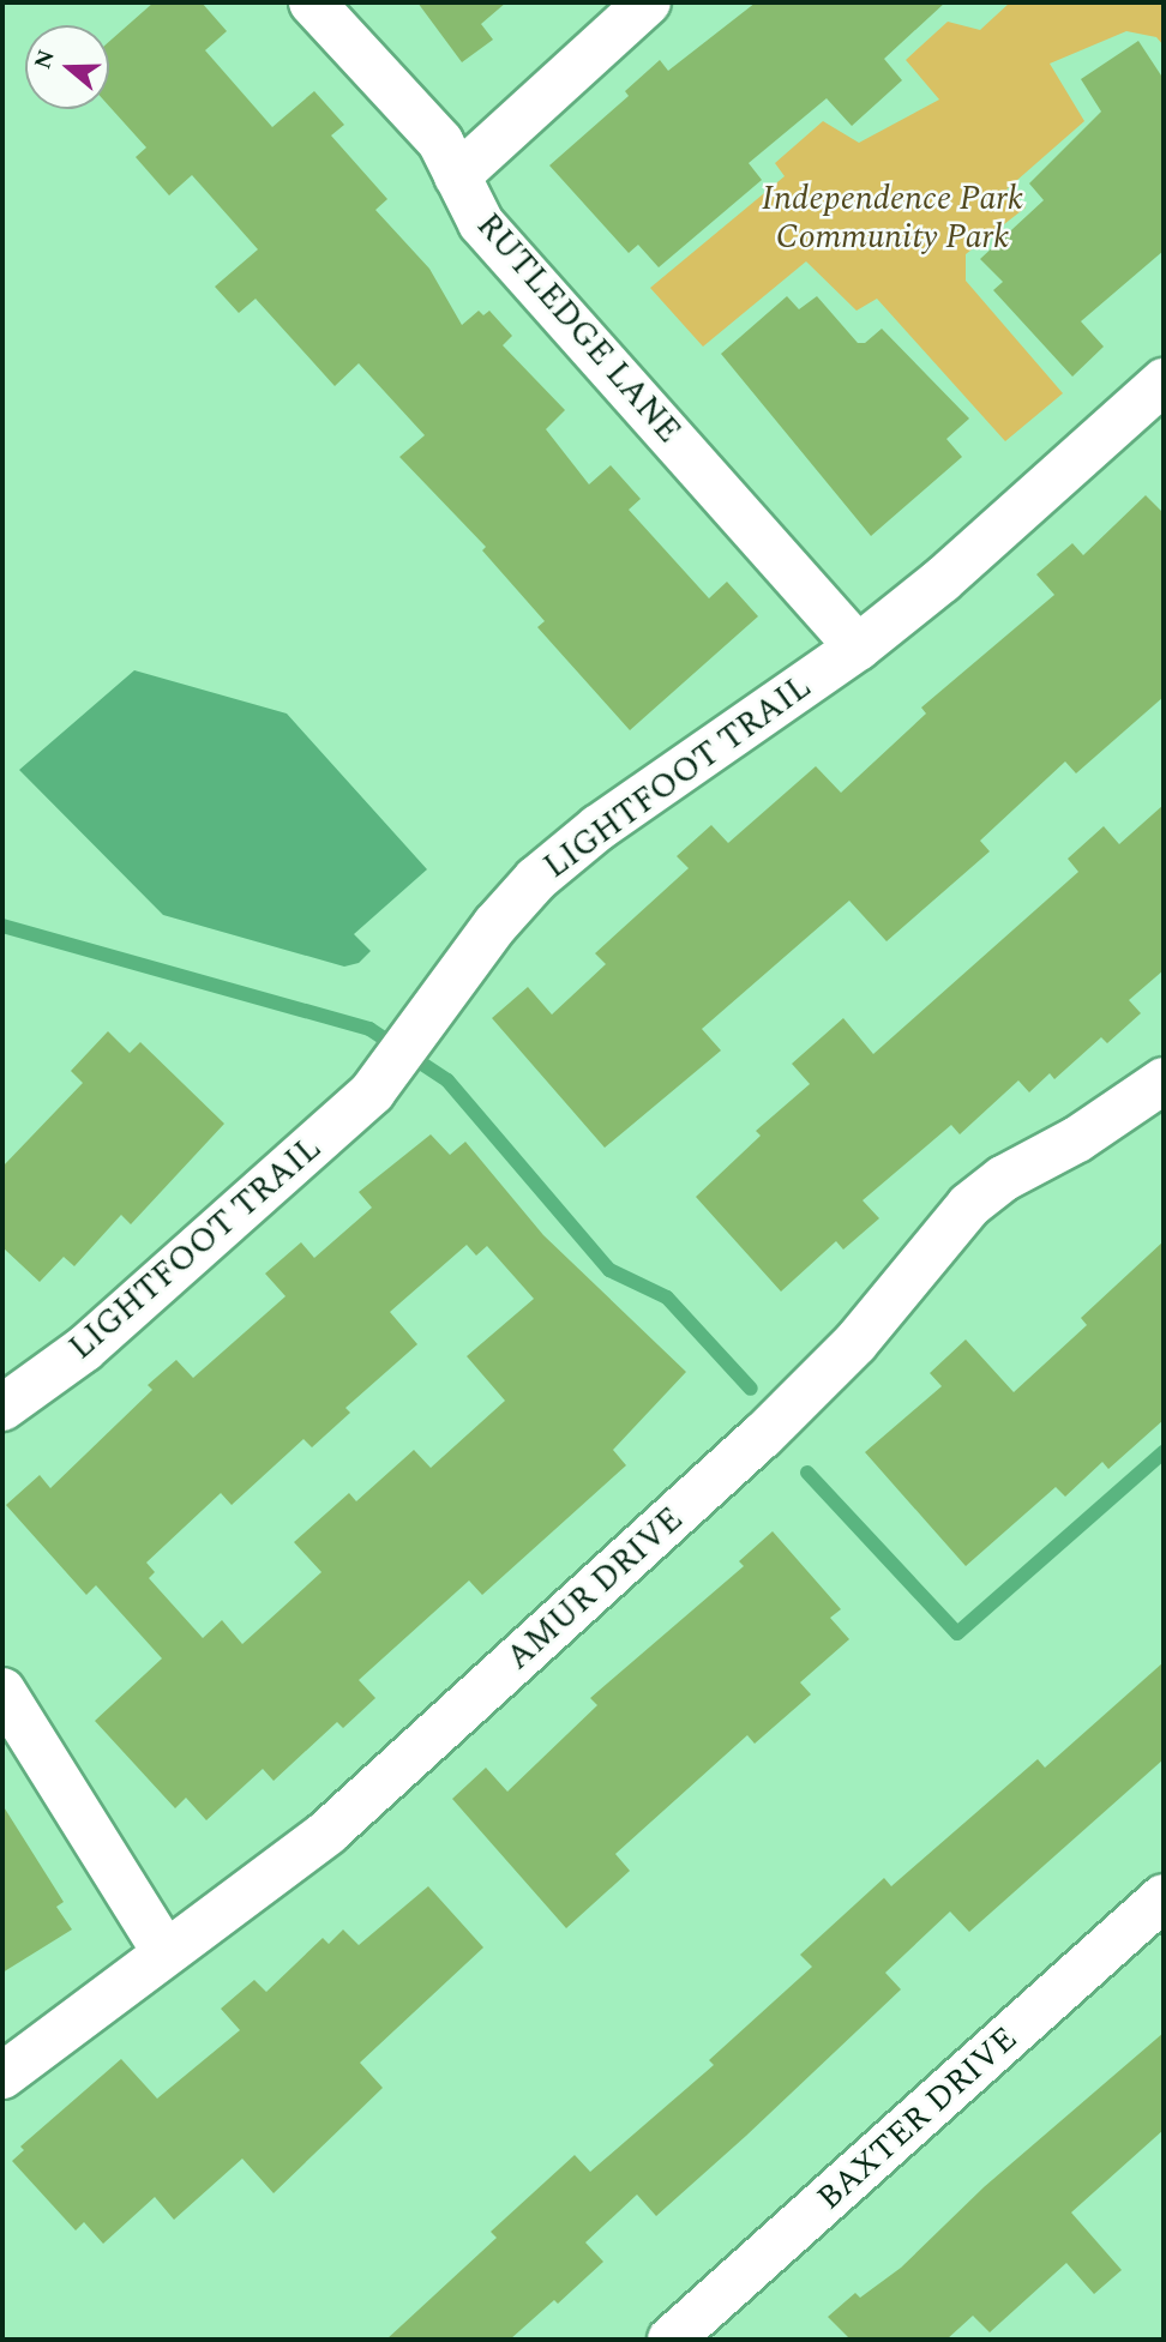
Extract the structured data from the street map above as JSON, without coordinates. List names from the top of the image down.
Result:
{
  "streets": {
    "street": [
      "RUTLEDGE LANE",
      "LIGHTFOOT TRAIL",
      "AMUR DRIVE",
      "BAXTER DRIVE"
    ]
  },
  "crossings": [
    ["RUTLEDGE LANE", "LIGHTFOOT TRAIL"]
  ],
  "parks": ["Independence Park Community Park"],
  "north": "left"
}
